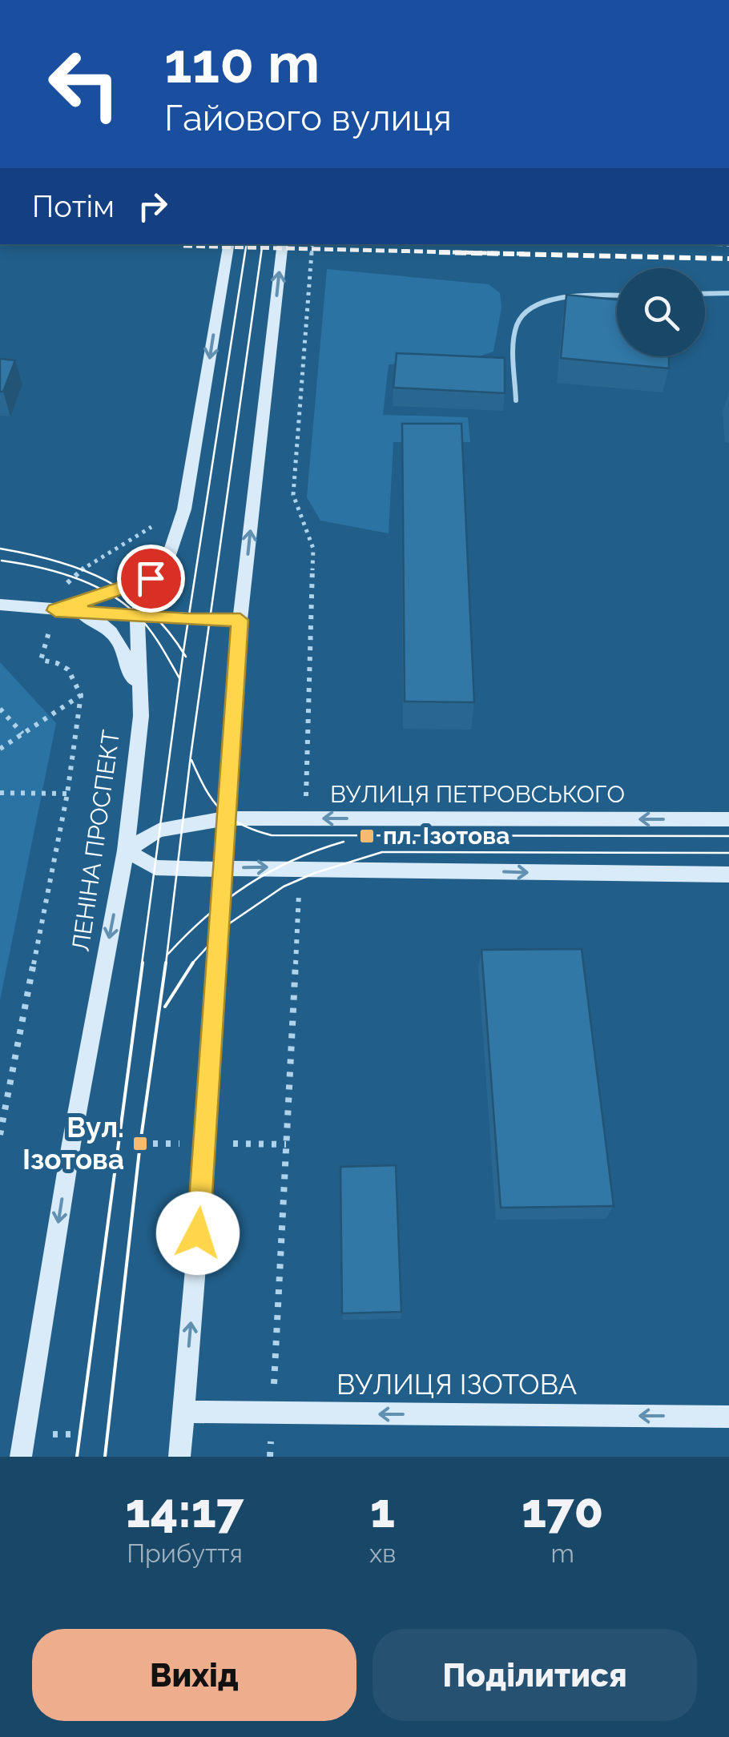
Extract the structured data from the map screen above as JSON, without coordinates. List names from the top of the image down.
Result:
{
  "streets": {
    "main road": ["ВУЛИЦЯ ПЕТРОВСЬКОГО", "ЛЕНІНА ПРОСПЕКТ", "ВУЛИЦЯ ІЗОТОВА"]
  },
  "crossings": [
    ["ВУЛИЦЯ ПЕТРОВСЬКОГО", "ЛЕНІНА ПРОСПЕКТ"]
  ],
  "one_way": ["ВУЛИЦЯ ІЗОТОВА"],
  "places": {
    "transit": ["пл. Ізотова", "Вул. Ізотова"]
  },
  "page": {
    "turn": ["110 m", "Гайового вулиця"],
    "then": "Потім",
    "eta": [
      "14:17",
      "Прибуття",
      "1",
      "хв",
      "170",
      "m"
    ],
    "buttons": ["Вихід", "Поділитися"]
  }
}
